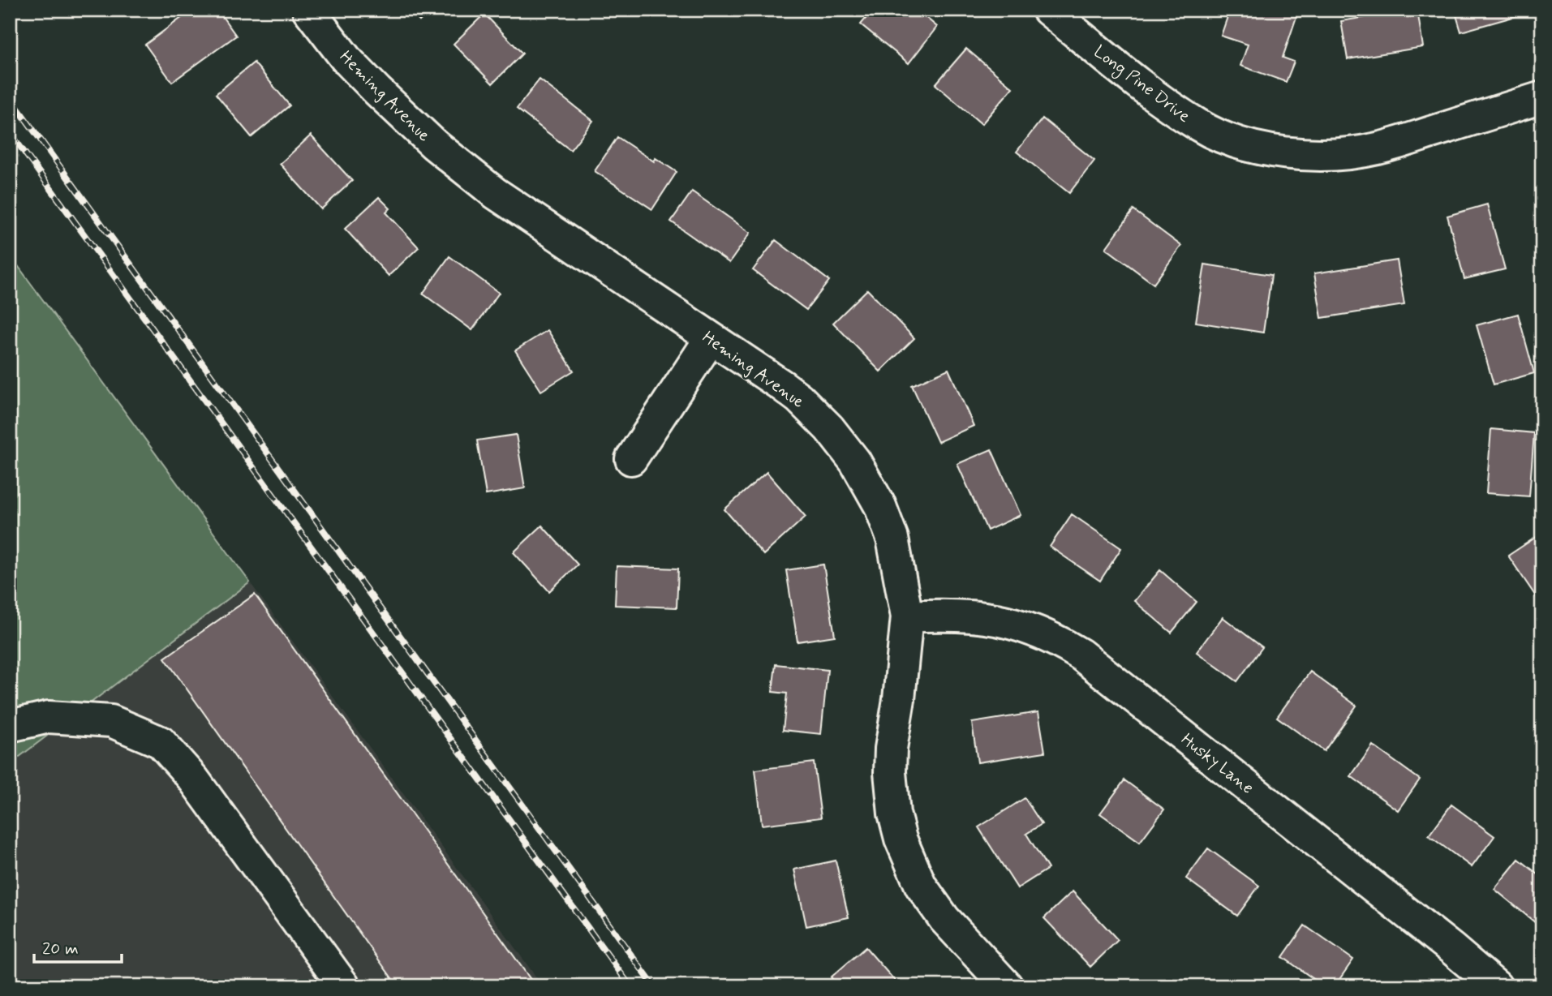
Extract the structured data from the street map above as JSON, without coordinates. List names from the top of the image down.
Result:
{
  "streets": {
    "street": ["Long Pine Drive", "Heming Avenue", "Husky Lane"]
  },
  "crossings": [
    ["Heming Avenue", "Husky Lane"]
  ],
  "scale_bar": "20 m"
}
